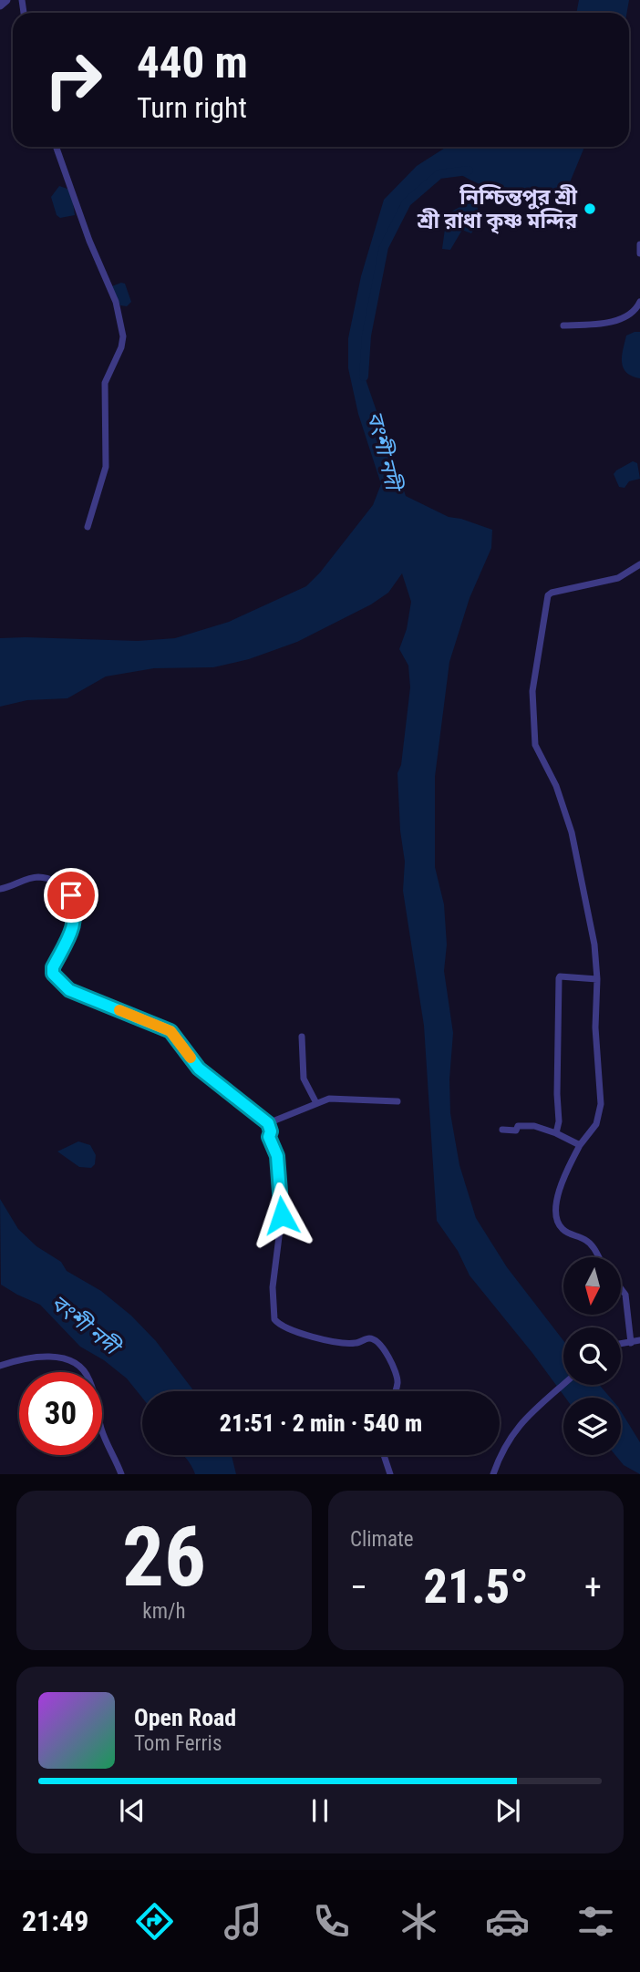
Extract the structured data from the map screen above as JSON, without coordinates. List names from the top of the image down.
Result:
{
  "water": ["বংশী নদী"],
  "places": ["নিশ্চিন্তপুর শ্রী শ্রী রাধা কৃষ্ণ মন্দির"],
  "north": "bottom",
  "page": {
    "turn": ["440 m", "Turn right"],
    "limit": "30",
    "trip": "21:51 · 2 min · 540 m",
    "tile": [
      ["26", "km/h"],
      "Climate"
    ],
    "heat": ["−", "21.5°", "+"],
    "song": ["Open Road", "Tom Ferris"],
    "tabs": "21:49"
  }
}
